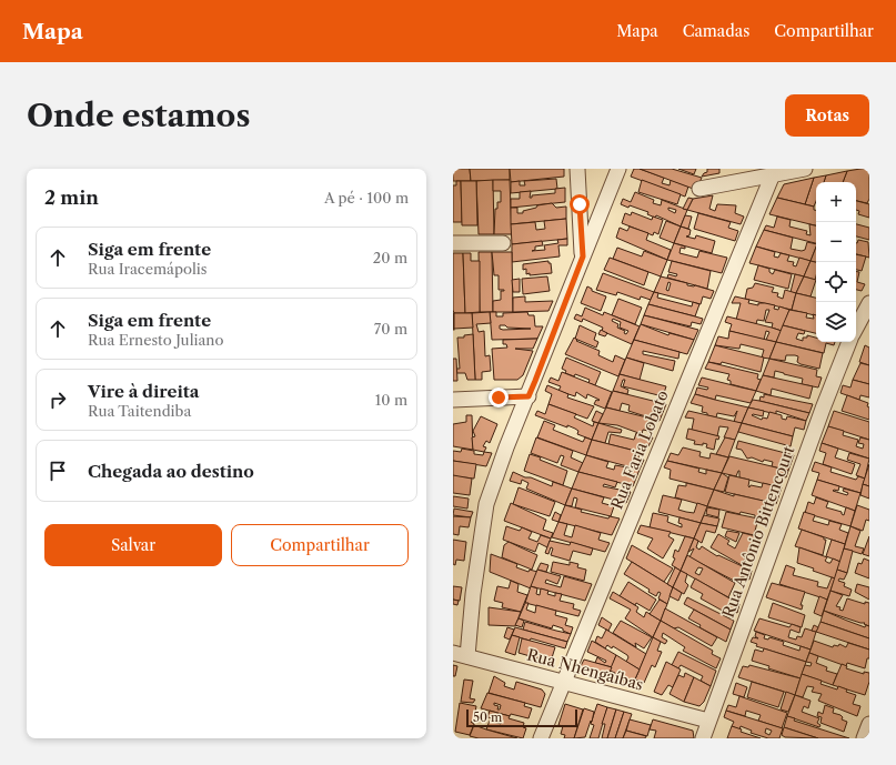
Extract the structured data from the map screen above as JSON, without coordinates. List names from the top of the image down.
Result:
{
  "streets": {
    "street": ["Rua Faria Lobato", "Rua Antônio Bittencourt", "Rua Nhengaíbas"]
  },
  "crossings": [
    ["Rua Faria Lobato", "Rua Nhengaíbas"],
    ["Rua Antônio Bittencourt", "Rua Nhengaíbas"]
  ],
  "scale_bar": "50 m",
  "page": {
    "header": "Mapa",
    "nav": ["Mapa", "Camadas", "Compartilhar"],
    "buttons": [
      "Rotas",
      ["Salvar", "Compartilhar"]
    ],
    "title": "Onde estamos",
    "heading": ["2 min", "A pé · 100 m"],
    "map_buttons": ["+", "−"],
    "list": [
      ["Siga em frente", "Rua Iracemápolis", "20 m"],
      ["Siga em frente", "Rua Ernesto Juliano", "70 m"],
      ["Vire à direita", "Rua Taitendiba", "10 m"],
      "Chegada ao destino"
    ],
    "scale": "50 m"
  }
}
